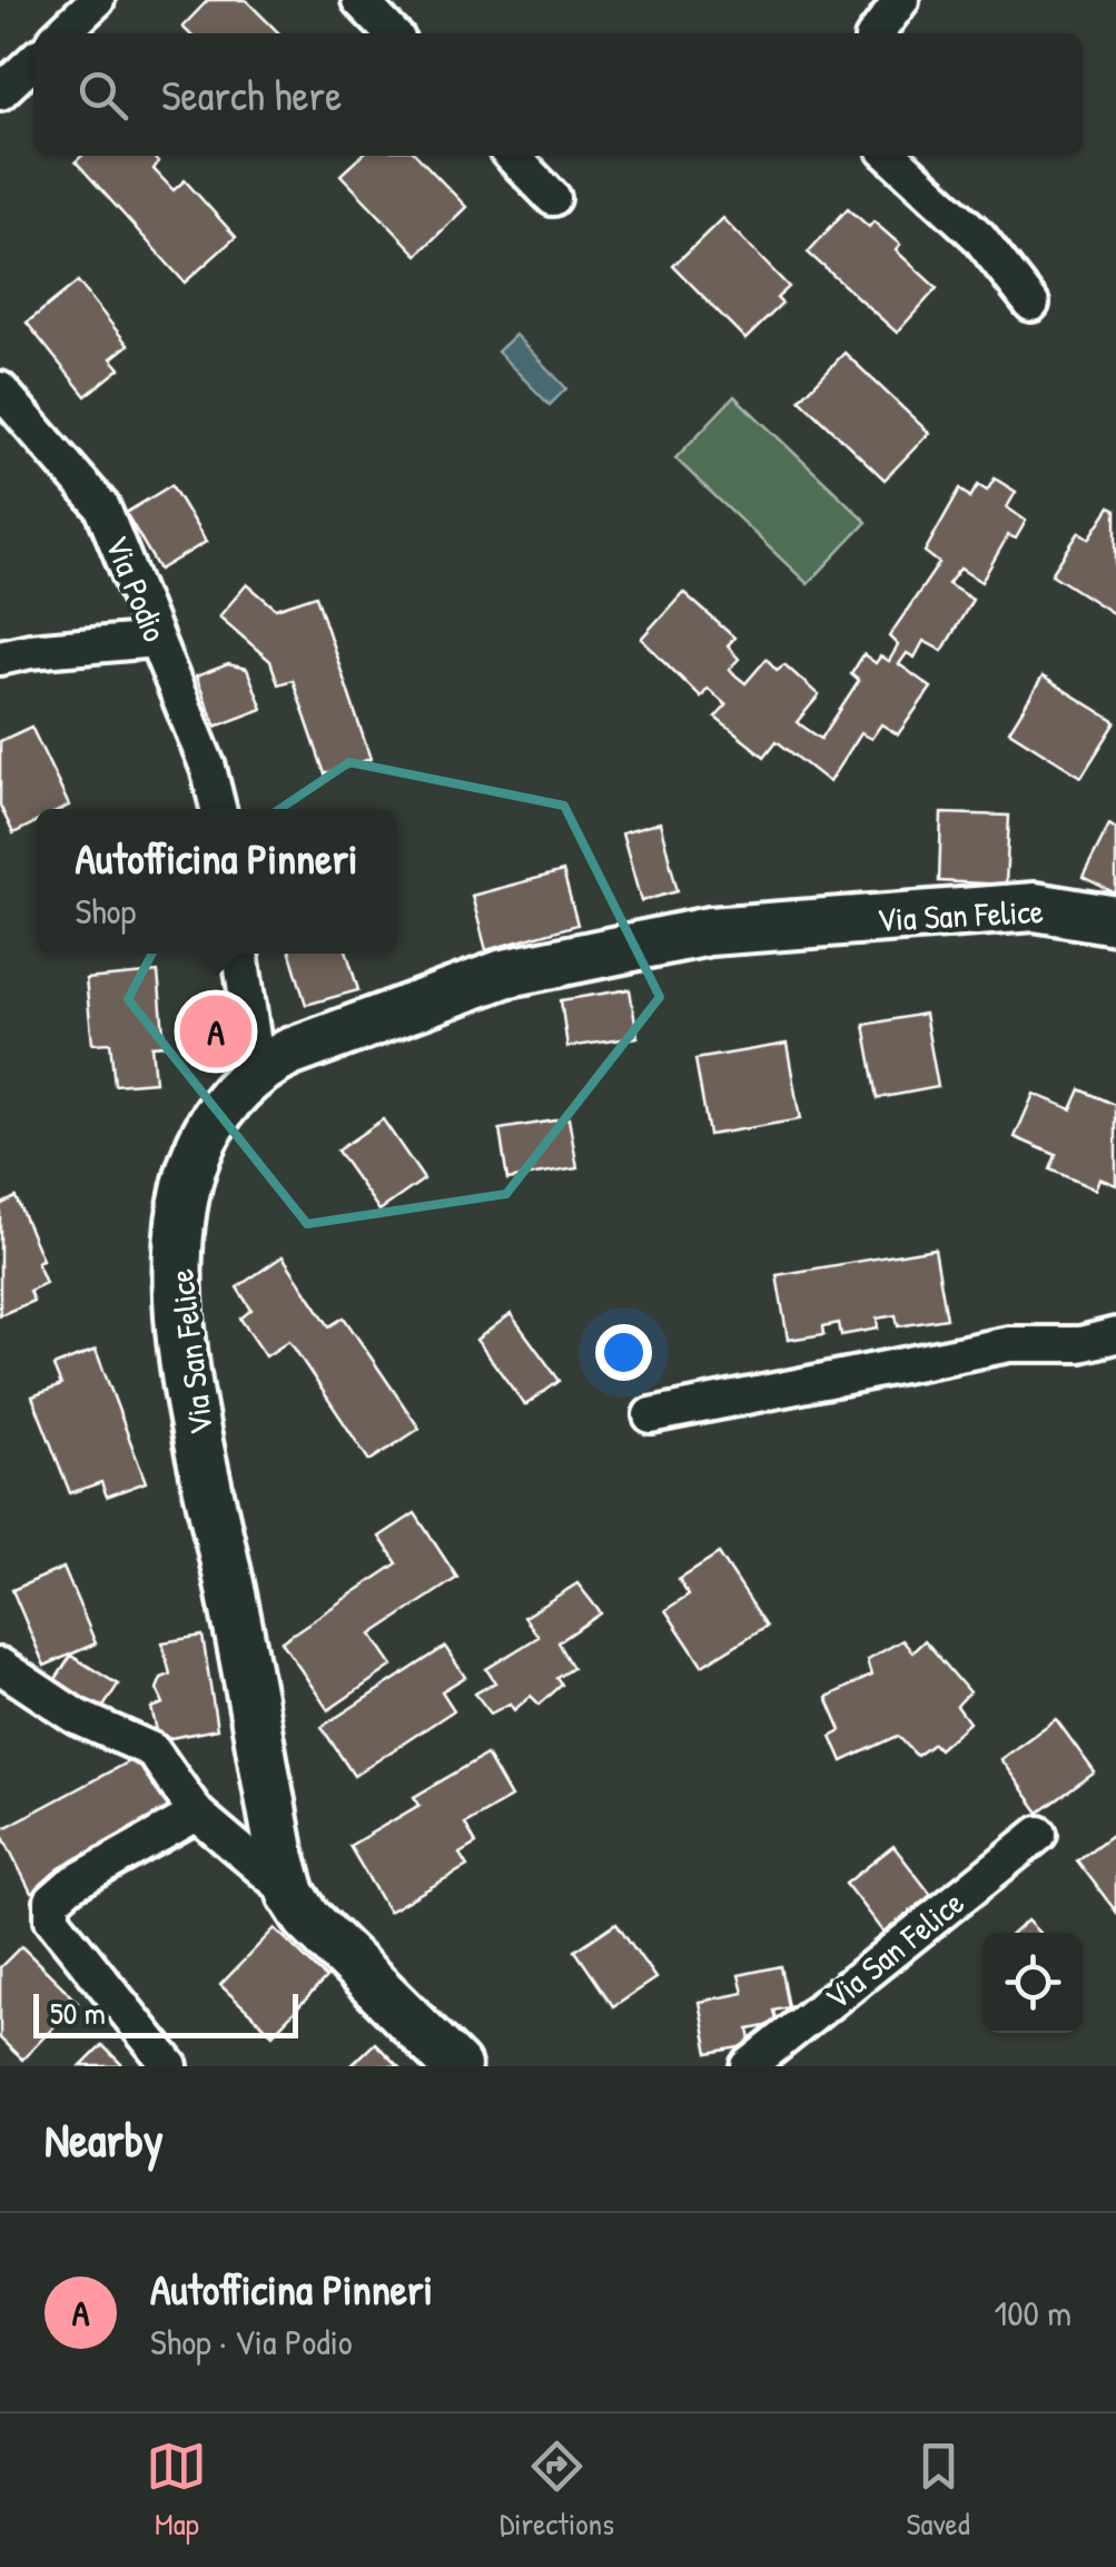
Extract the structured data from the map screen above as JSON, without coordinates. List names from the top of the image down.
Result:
{
  "streets": {
    "street": ["Via Podio", "Via San Felice"]
  },
  "scale_bar": "50 m",
  "page": {
    "search": "Search here",
    "popup": ["Autofficina Pinneri", "Shop"],
    "pins": "A",
    "scale": "50 m",
    "heading": "Nearby",
    "list": [
      {
        "mark": "A",
        "name": "Autofficina Pinneri",
        "note": "Shop · Via Podio",
        "value": "100 m"
      }
    ],
    "nav": ["Map", "Directions", "Saved"]
  }
}
